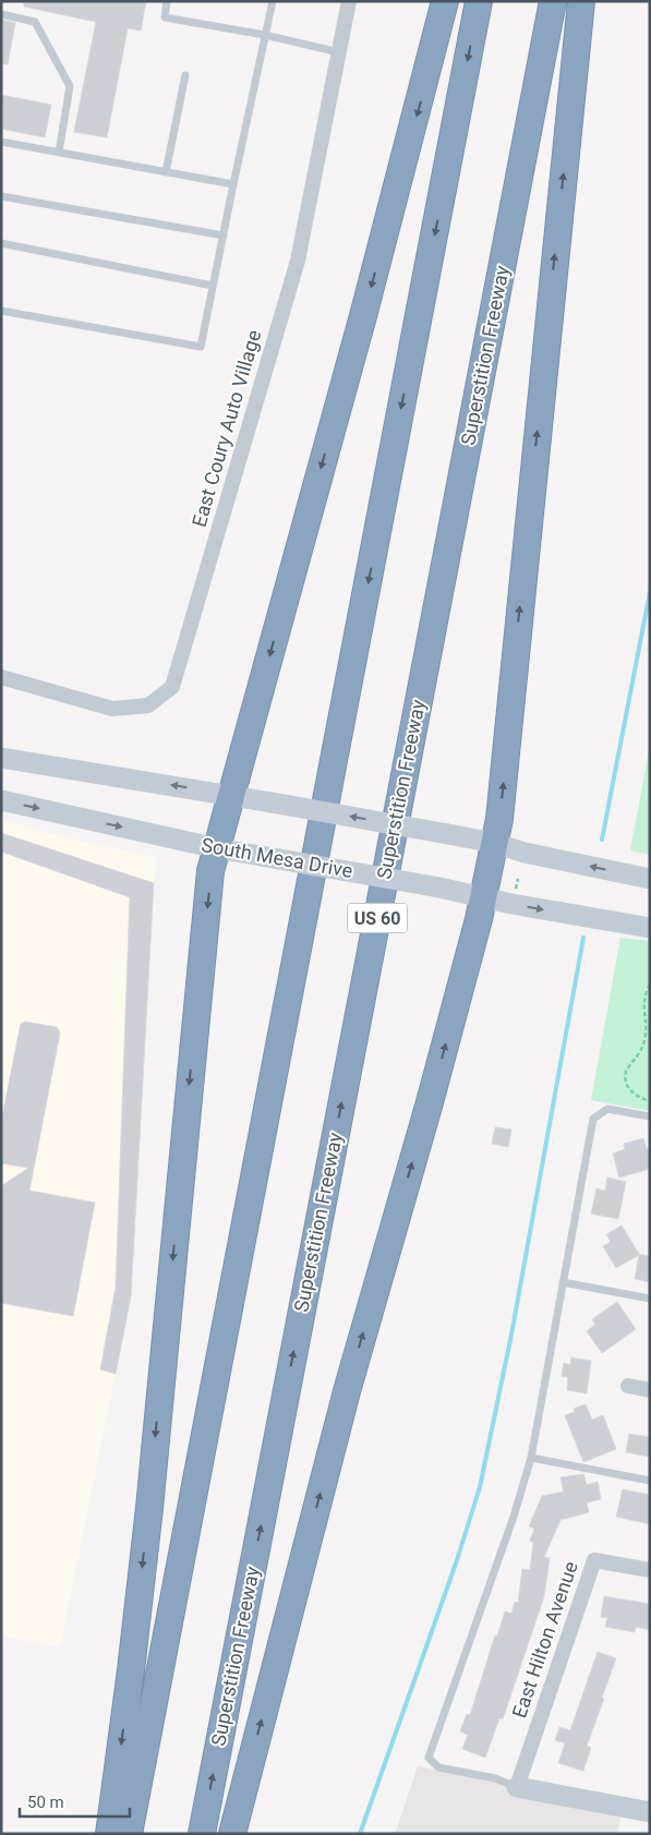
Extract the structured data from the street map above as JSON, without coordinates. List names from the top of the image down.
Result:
{
  "streets": {
    "highway": ["Superstition Freeway", "US 60"],
    "main road": ["South Mesa Drive"],
    "street": ["East Coury Auto Village", "East Hilton Avenue"]
  },
  "scale_bar": "50 m"
}
